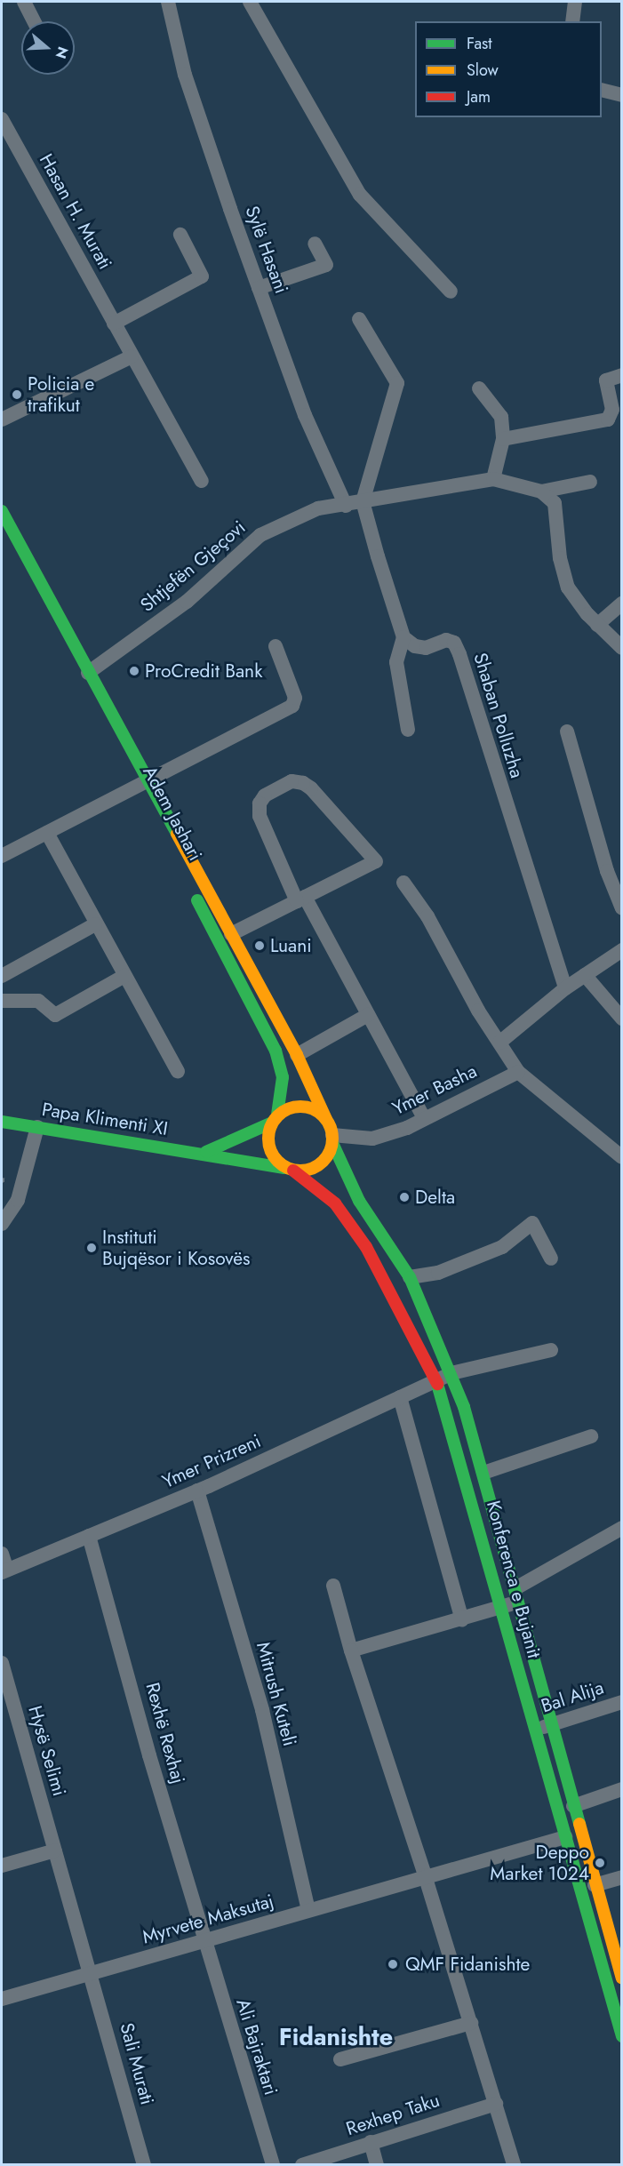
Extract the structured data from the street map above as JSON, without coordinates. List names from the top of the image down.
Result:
{
  "streets": {
    "main road": ["Adem Jashari", "Papa Klimenti XI", "Konferenca e Bujanit"],
    "street": [
      "Hasan H. Murati",
      "Sylë Hasani",
      "Shtjefën Gjeçovi",
      "Shaban Polluzha",
      "Ymer Basha",
      "Ymer Prizreni",
      "Mitrush Kuteli",
      "Bal Alija",
      "Rexhë Rexhaj",
      "Hysë Selimi",
      "Myrvete Maksutaj",
      "Ali Bajraktari",
      "Sali Murati",
      "Rexhep Taku"
    ]
  },
  "crossings": [
    ["Sylë Hasani", "Shtjefën Gjeçovi"],
    ["Shtjefën Gjeçovi", "Adem Jashari"],
    ["Adem Jashari", "Ymer Basha"],
    ["Adem Jashari", "Papa Klimenti XI"],
    ["Adem Jashari", "Konferenca e Bujanit"],
    ["Ymer Basha", "Papa Klimenti XI"],
    ["Ymer Basha", "Konferenca e Bujanit"],
    ["Papa Klimenti XI", "Konferenca e Bujanit"],
    ["Ymer Prizreni", "Konferenca e Bujanit"],
    ["Ymer Prizreni", "Mitrush Kuteli"],
    ["Ymer Prizreni", "Rexhë Rexhaj"],
    ["Konferenca e Bujanit", "Bal Alija"],
    ["Konferenca e Bujanit", "Myrvete Maksutaj"],
    ["Mitrush Kuteli", "Myrvete Maksutaj"],
    ["Rexhë Rexhaj", "Myrvete Maksutaj"],
    ["Rexhë Rexhaj", "Ali Bajraktari"],
    ["Hysë Selimi", "Myrvete Maksutaj"],
    ["Hysë Selimi", "Sali Murati"],
    ["Myrvete Maksutaj", "Ali Bajraktari"],
    ["Myrvete Maksutaj", "Sali Murati"]
  ],
  "districts": ["Fidanishte"],
  "places": [
    "Policia e trafikut",
    "ProCredit Bank",
    "Luani",
    "Delta",
    "Instituti Bujqësor i Kosovës",
    "Deppo Market 1024",
    "QMF Fidanishte"
  ],
  "legend": ["Fast", "Slow", "Jam"],
  "north": "right"
}
